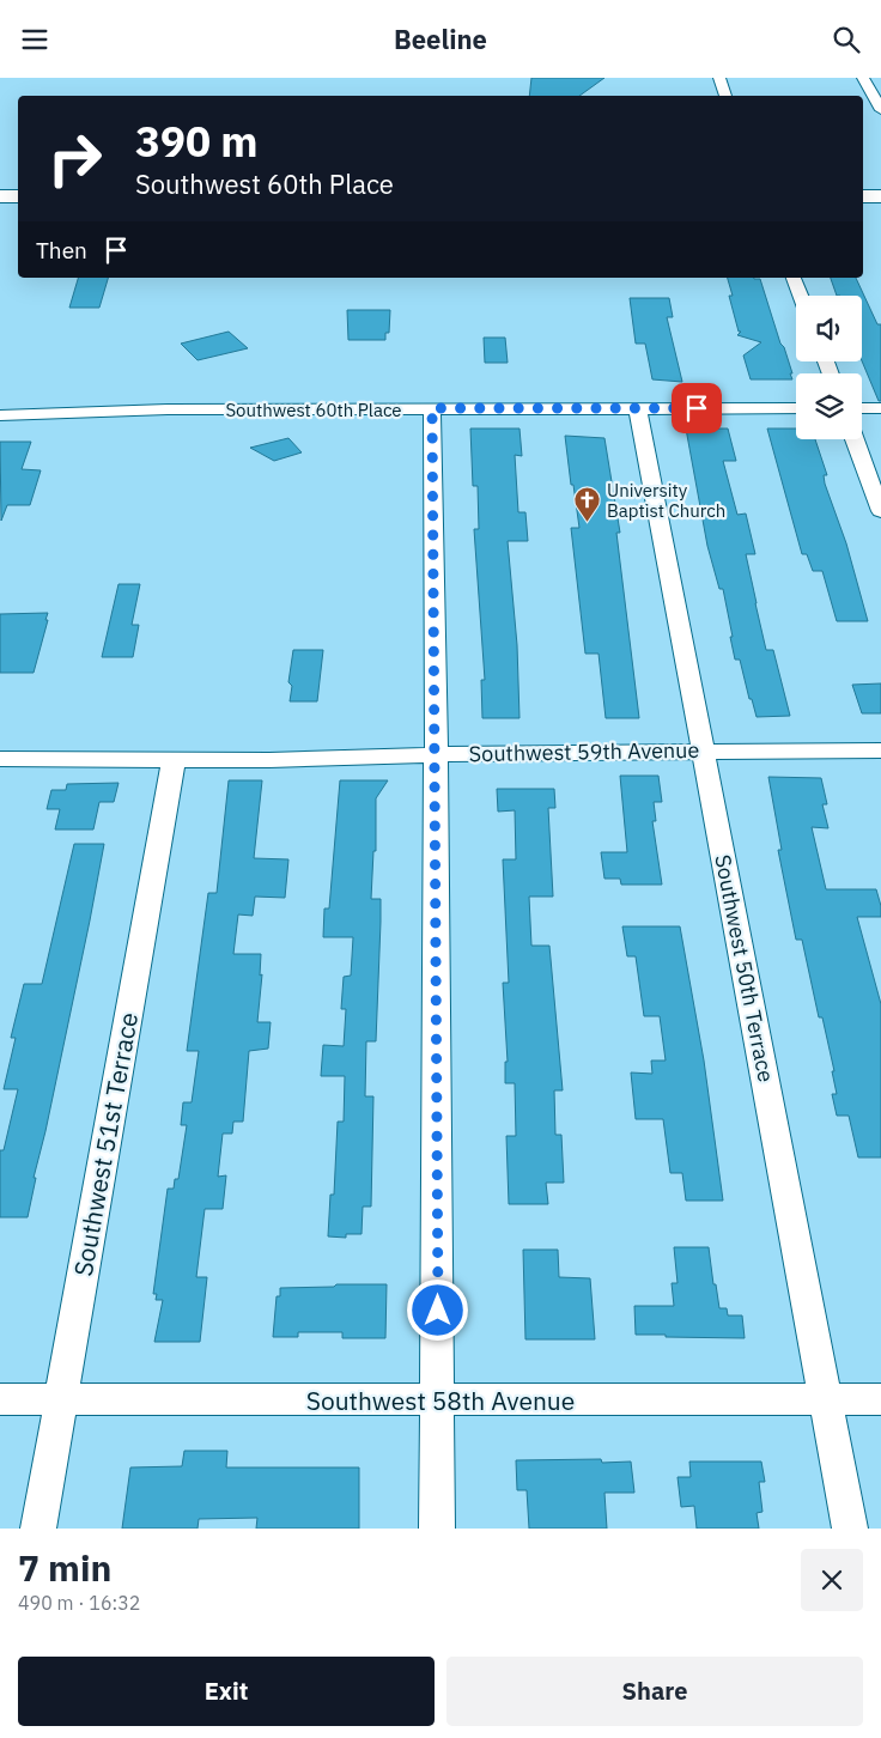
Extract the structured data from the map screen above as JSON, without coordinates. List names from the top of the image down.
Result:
{
  "streets": {
    "street": [
      "Southwest 60th Place",
      "Southwest 59th Avenue",
      "Southwest 50th Terrace",
      "Southwest 51st Terrace",
      "Southwest 58th Avenue"
    ]
  },
  "crossings": [
    ["Southwest 60th Place", "Southwest 50th Terrace"],
    ["Southwest 59th Avenue", "Southwest 50th Terrace"],
    ["Southwest 59th Avenue", "Southwest 51st Terrace"],
    ["Southwest 50th Terrace", "Southwest 58th Avenue"],
    ["Southwest 51st Terrace", "Southwest 58th Avenue"]
  ],
  "places": {
    "church": ["University Baptist Church"]
  },
  "page": {
    "header": "Beeline",
    "turn": ["390 m", "Southwest 60th Place"],
    "then": "Then",
    "heading": ["7 min", "490 m · 16:32"],
    "buttons": ["Exit", "Share"]
  }
}
